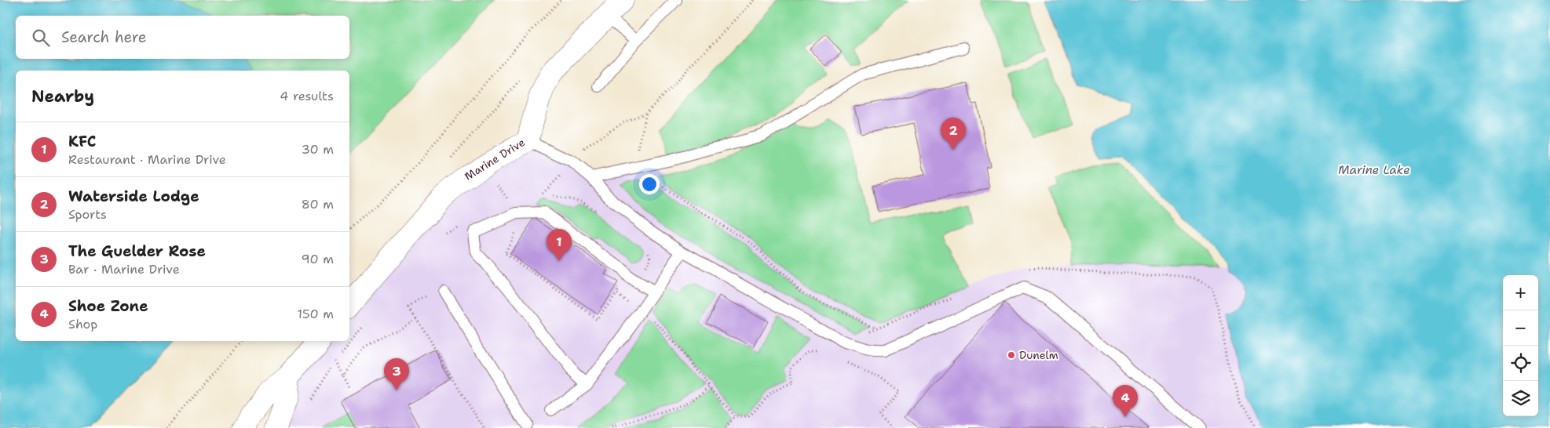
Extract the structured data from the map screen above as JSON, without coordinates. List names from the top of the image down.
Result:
{
  "streets": {
    "street": ["Marine Drive"]
  },
  "water": ["Marine Lake"],
  "places": ["Dunelm"],
  "page": {
    "search": "Search here",
    "heading": ["Nearby", "4 results"],
    "pins": [
      "2",
      "1",
      "3",
      "4"
    ],
    "list": [
      {
        "mark": "1",
        "name": "KFC",
        "note": "Restaurant · Marine Drive",
        "value": "30 m"
      },
      {
        "mark": "2",
        "name": "Waterside Lodge",
        "note": "Sports",
        "value": "80 m"
      },
      {
        "mark": "3",
        "name": "The Guelder Rose",
        "note": "Bar · Marine Drive",
        "value": "90 m"
      },
      {
        "mark": "4",
        "name": "Shoe Zone",
        "note": "Shop",
        "value": "150 m"
      }
    ],
    "map_buttons": ["+", "−"]
  }
}
